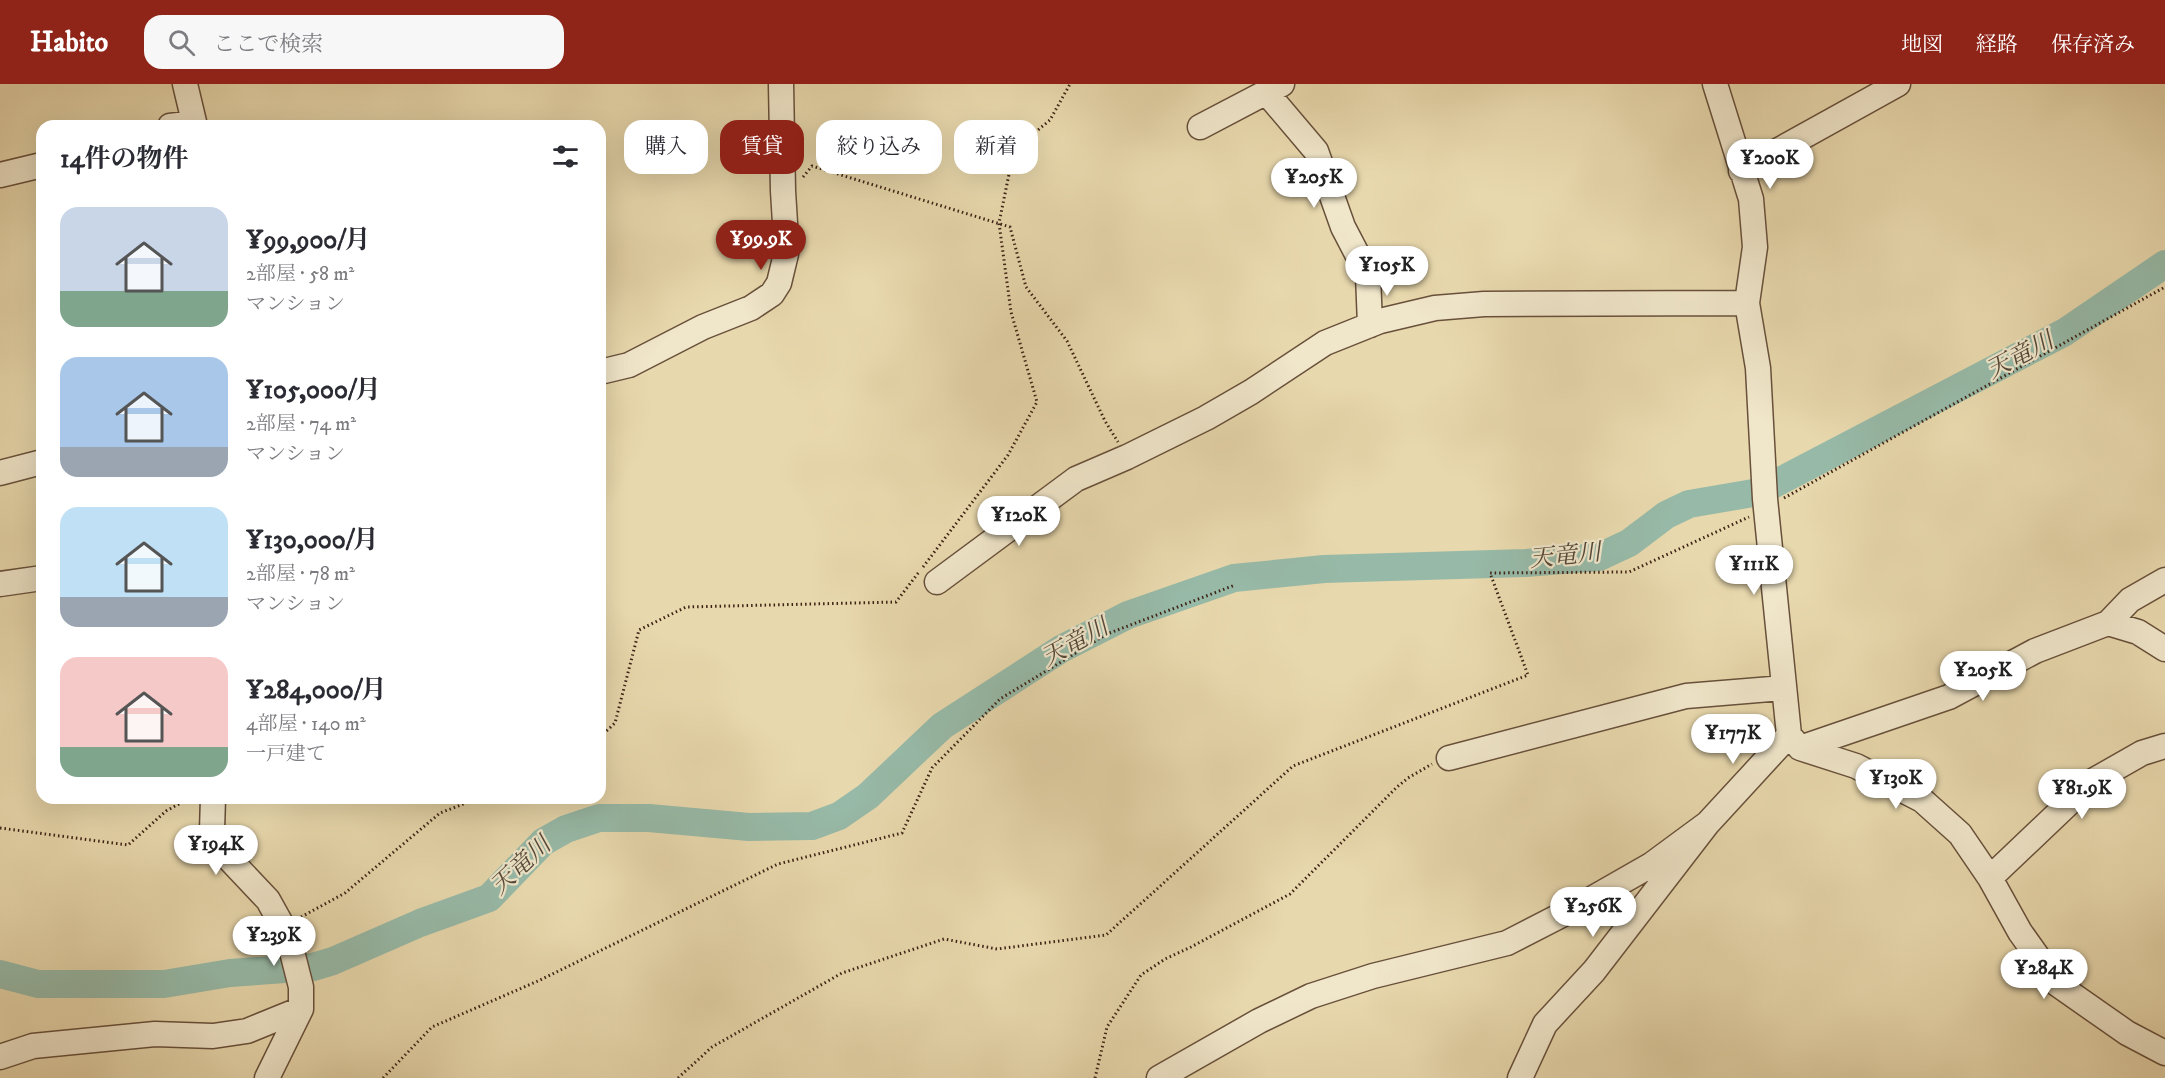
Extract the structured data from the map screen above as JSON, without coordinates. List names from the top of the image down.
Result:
{
  "water": ["天竜川"],
  "page": {
    "header": "Habito",
    "search": "ここで検索",
    "nav": ["地図", "経路", "保存済み"],
    "chip": [
      "購入",
      "賃貸",
      "絞り込み",
      "新着"
    ],
    "heading": "14件の物件",
    "price": [
      "¥200K",
      "¥205K",
      "¥99.9K",
      "¥105K",
      "¥120K",
      "¥111K",
      "¥205K",
      "¥177K",
      "¥130K",
      "¥81.9K",
      "¥194K",
      "¥256K",
      "¥239K",
      "¥284K"
    ],
    "list": [
      {
        "name": "¥99,900/月",
        "note": "2部屋 · 58 m² · マンション"
      },
      {
        "name": "¥105,000/月",
        "note": "2部屋 · 74 m² · マンション"
      },
      {
        "name": "¥130,000/月",
        "note": "2部屋 · 78 m² · マンション"
      },
      {
        "name": "¥284,000/月",
        "note": "4部屋 · 140 m² · 一戸建て"
      }
    ]
  }
}
